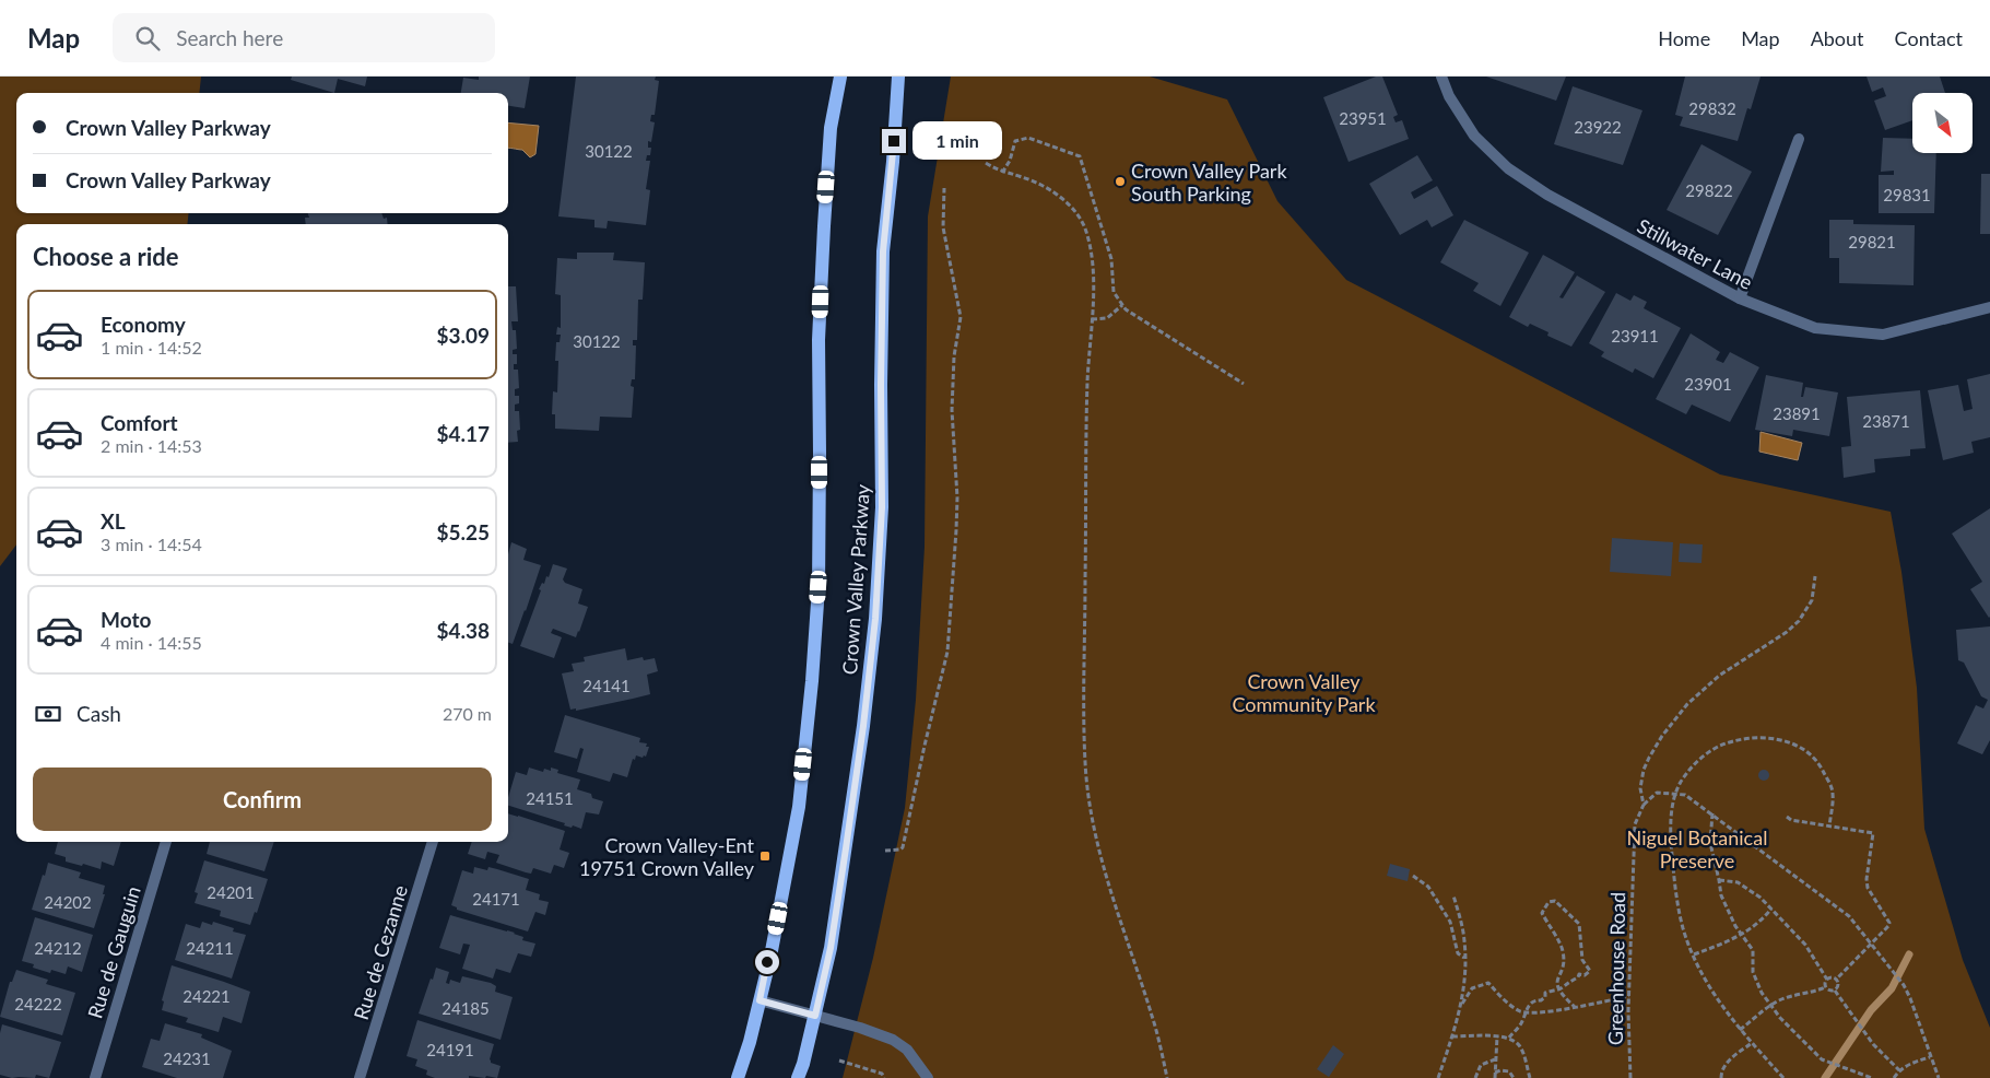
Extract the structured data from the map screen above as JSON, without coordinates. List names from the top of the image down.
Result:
{
  "streets": {
    "main road": ["Crown Valley Parkway"],
    "street": ["Stillwater Lane", "Rue de Gauguin", "Rue de Cezanne"],
    "path": ["Greenhouse Road"]
  },
  "parks": ["Crown Valley Community Park", "Niguel Botanical Preserve"],
  "places": {
    "other": ["Crown Valley Park South Parking"],
    "transit": ["Crown Valley-Ent 19751 Crown Valley"]
  },
  "house_numbers": [
    "29832",
    "23951",
    "23922",
    "30122",
    "29822",
    "29831",
    "29821",
    "23911",
    "30122",
    "23901",
    "23891",
    "23871",
    "24141",
    "24151",
    "24201",
    "24171",
    "24202",
    "24212",
    "24211",
    "24221",
    "24222",
    "24185",
    "24191",
    "24231"
  ],
  "north": "bottom right",
  "page": {
    "header": "Map",
    "search": "Search here",
    "nav": [
      "Home",
      "Map",
      "About",
      "Contact"
    ],
    "banner": ["Crown Valley Parkway", "Crown Valley Parkway"],
    "bubble": "1 min",
    "heading": "Choose a ride",
    "list": [
      {
        "name": "Economy",
        "note": "1 min · 14:52",
        "value": "$3.09"
      },
      {
        "name": "Comfort",
        "note": "2 min · 14:53",
        "value": "$4.17"
      },
      {
        "name": "XL",
        "note": "3 min · 14:54",
        "value": "$5.25"
      },
      {
        "name": "Moto",
        "note": "4 min · 14:55",
        "value": "$4.38"
      }
    ],
    "pay": ["Cash", "270 m"],
    "buttons": "Confirm"
  }
}
